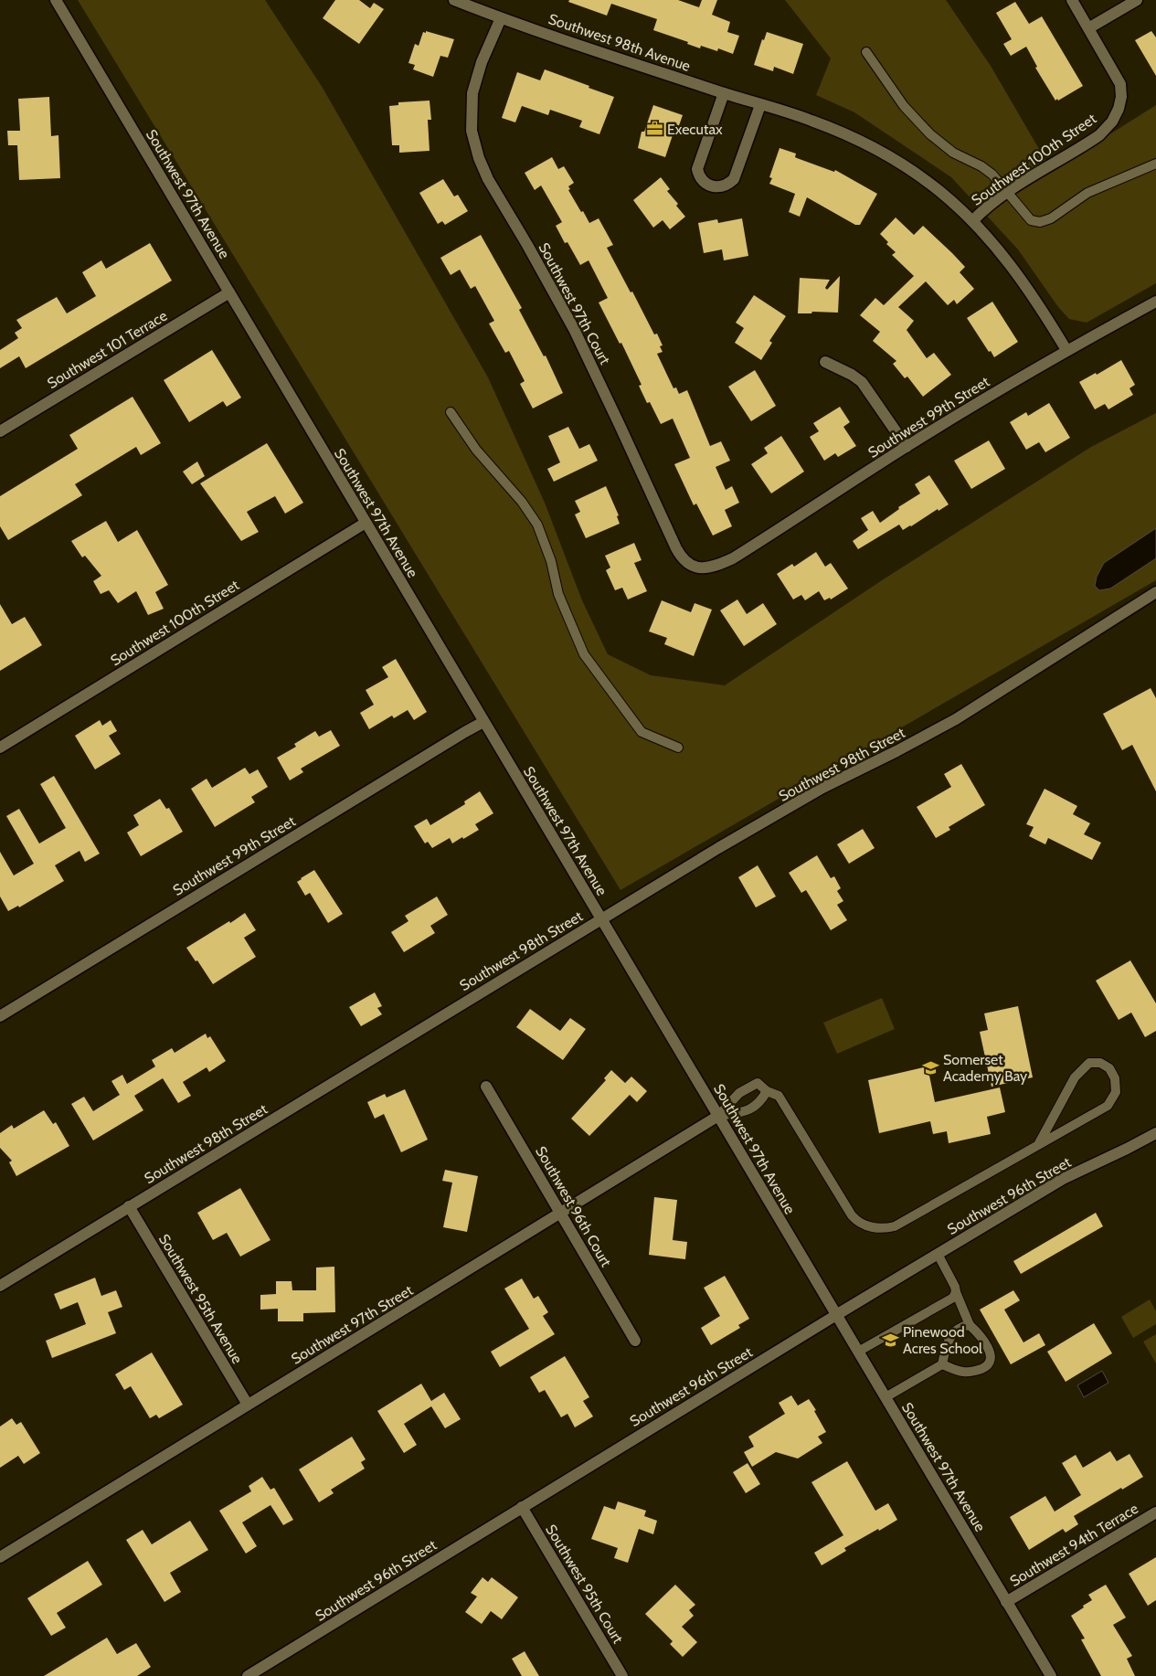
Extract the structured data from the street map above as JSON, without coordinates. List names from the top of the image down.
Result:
{
  "streets": {
    "street": [
      "Southwest 98th Avenue",
      "Southwest 100th Street",
      "Southwest 97th Avenue",
      "Southwest 97th Court",
      "Southwest 101 Terrace",
      "Southwest 99th Street",
      "Southwest 98th Street",
      "Southwest 96th Street",
      "Southwest 96th Court",
      "Southwest 95th Avenue",
      "Southwest 97th Street",
      "Southwest 94th Terrace",
      "Southwest 95th Court"
    ]
  },
  "crossings": [
    ["Southwest 98th Avenue", "Southwest 100th Street"],
    ["Southwest 98th Avenue", "Southwest 97th Court"],
    ["Southwest 98th Avenue", "Southwest 99th Street"],
    ["Southwest 100th Street", "Southwest 97th Avenue"],
    ["Southwest 97th Avenue", "Southwest 101 Terrace"],
    ["Southwest 97th Avenue", "Southwest 99th Street"],
    ["Southwest 97th Avenue", "Southwest 98th Street"],
    ["Southwest 97th Avenue", "Southwest 96th Street"],
    ["Southwest 97th Avenue", "Southwest 97th Street"],
    ["Southwest 97th Avenue", "Southwest 94th Terrace"],
    ["Southwest 97th Court", "Southwest 99th Street"],
    ["Southwest 98th Street", "Southwest 95th Avenue"],
    ["Southwest 96th Street", "Southwest 95th Court"],
    ["Southwest 96th Court", "Southwest 97th Street"],
    ["Southwest 95th Avenue", "Southwest 97th Street"]
  ],
  "places": {
    "office": ["Executax"],
    "school or university": ["Somerset Academy Bay", "Pinewood Acres School"]
  }
}
